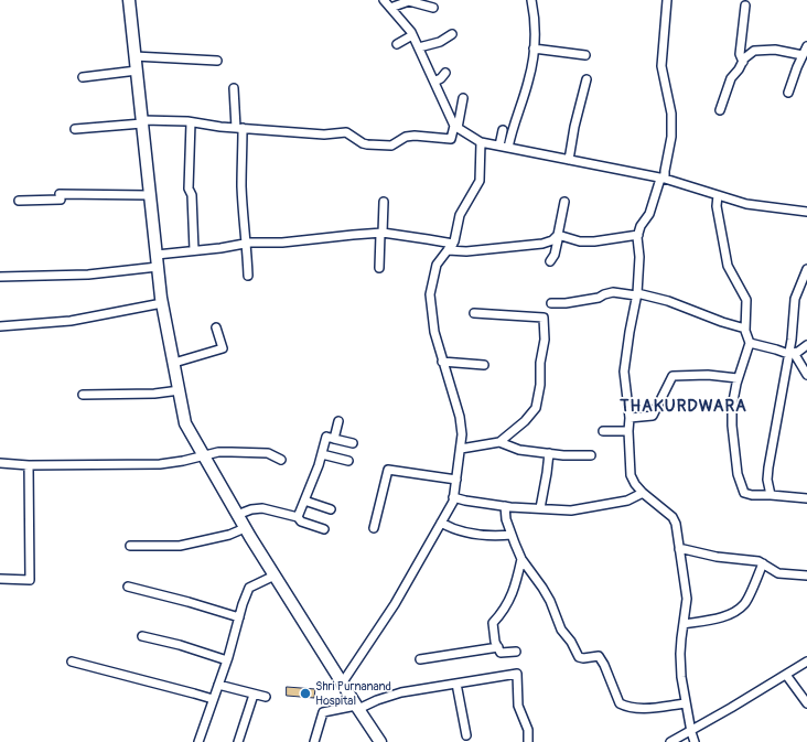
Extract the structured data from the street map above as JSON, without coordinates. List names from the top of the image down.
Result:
{
  "districts": ["THAKURDWARA"],
  "places": ["Shri Purnanand Hospital"]
}
